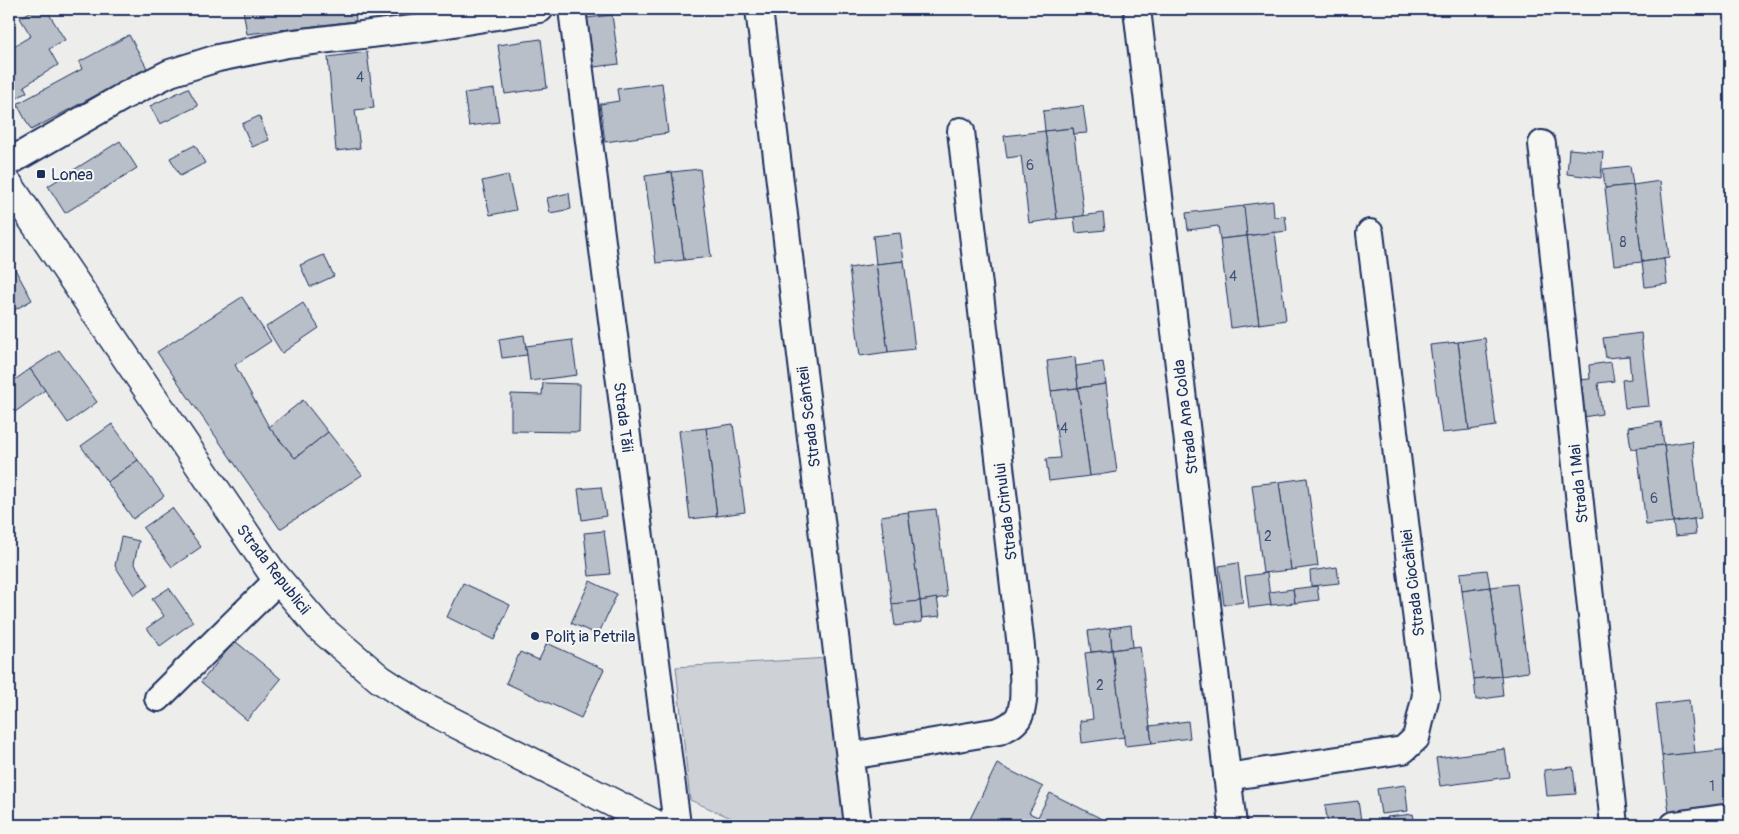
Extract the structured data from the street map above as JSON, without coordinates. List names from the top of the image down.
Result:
{
  "streets": {
    "main road": ["Strada Republicii"],
    "street": [
      "Strada Tăii",
      "Strada Scânteii",
      "Strada Ana Colda",
      "Strada 1 Mai",
      "Strada Crinului",
      "Strada Ciocârliei"
    ]
  },
  "crossings": [
    ["Strada Scânteii", "Strada Crinului"],
    ["Strada Ana Colda", "Strada Ciocârliei"]
  ],
  "places": {
    "transit": ["Lonea"],
    "other": ["Poliția Petrila"]
  },
  "house_numbers": [
    "4",
    "6",
    "8",
    "4",
    "4",
    "6",
    "2",
    "2",
    "1"
  ]
}
